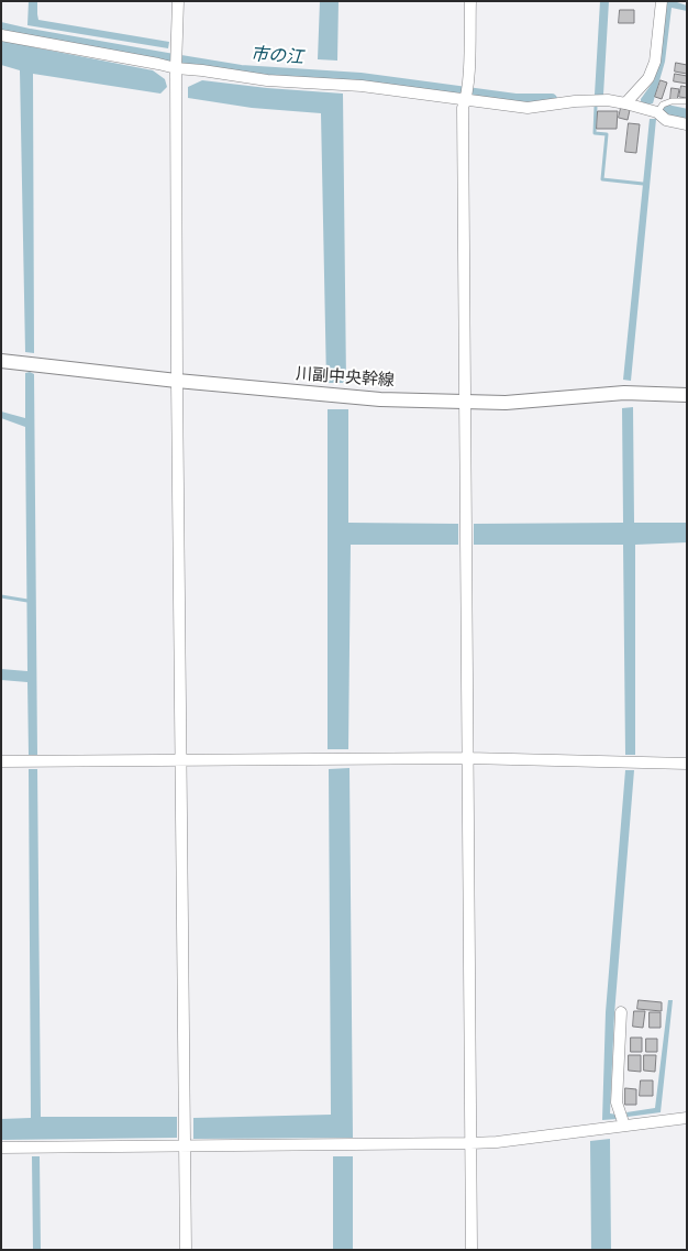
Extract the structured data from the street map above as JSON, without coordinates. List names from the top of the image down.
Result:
{
  "streets": {
    "street": ["川副中央幹線"]
  },
  "water": ["市の江"]
}
